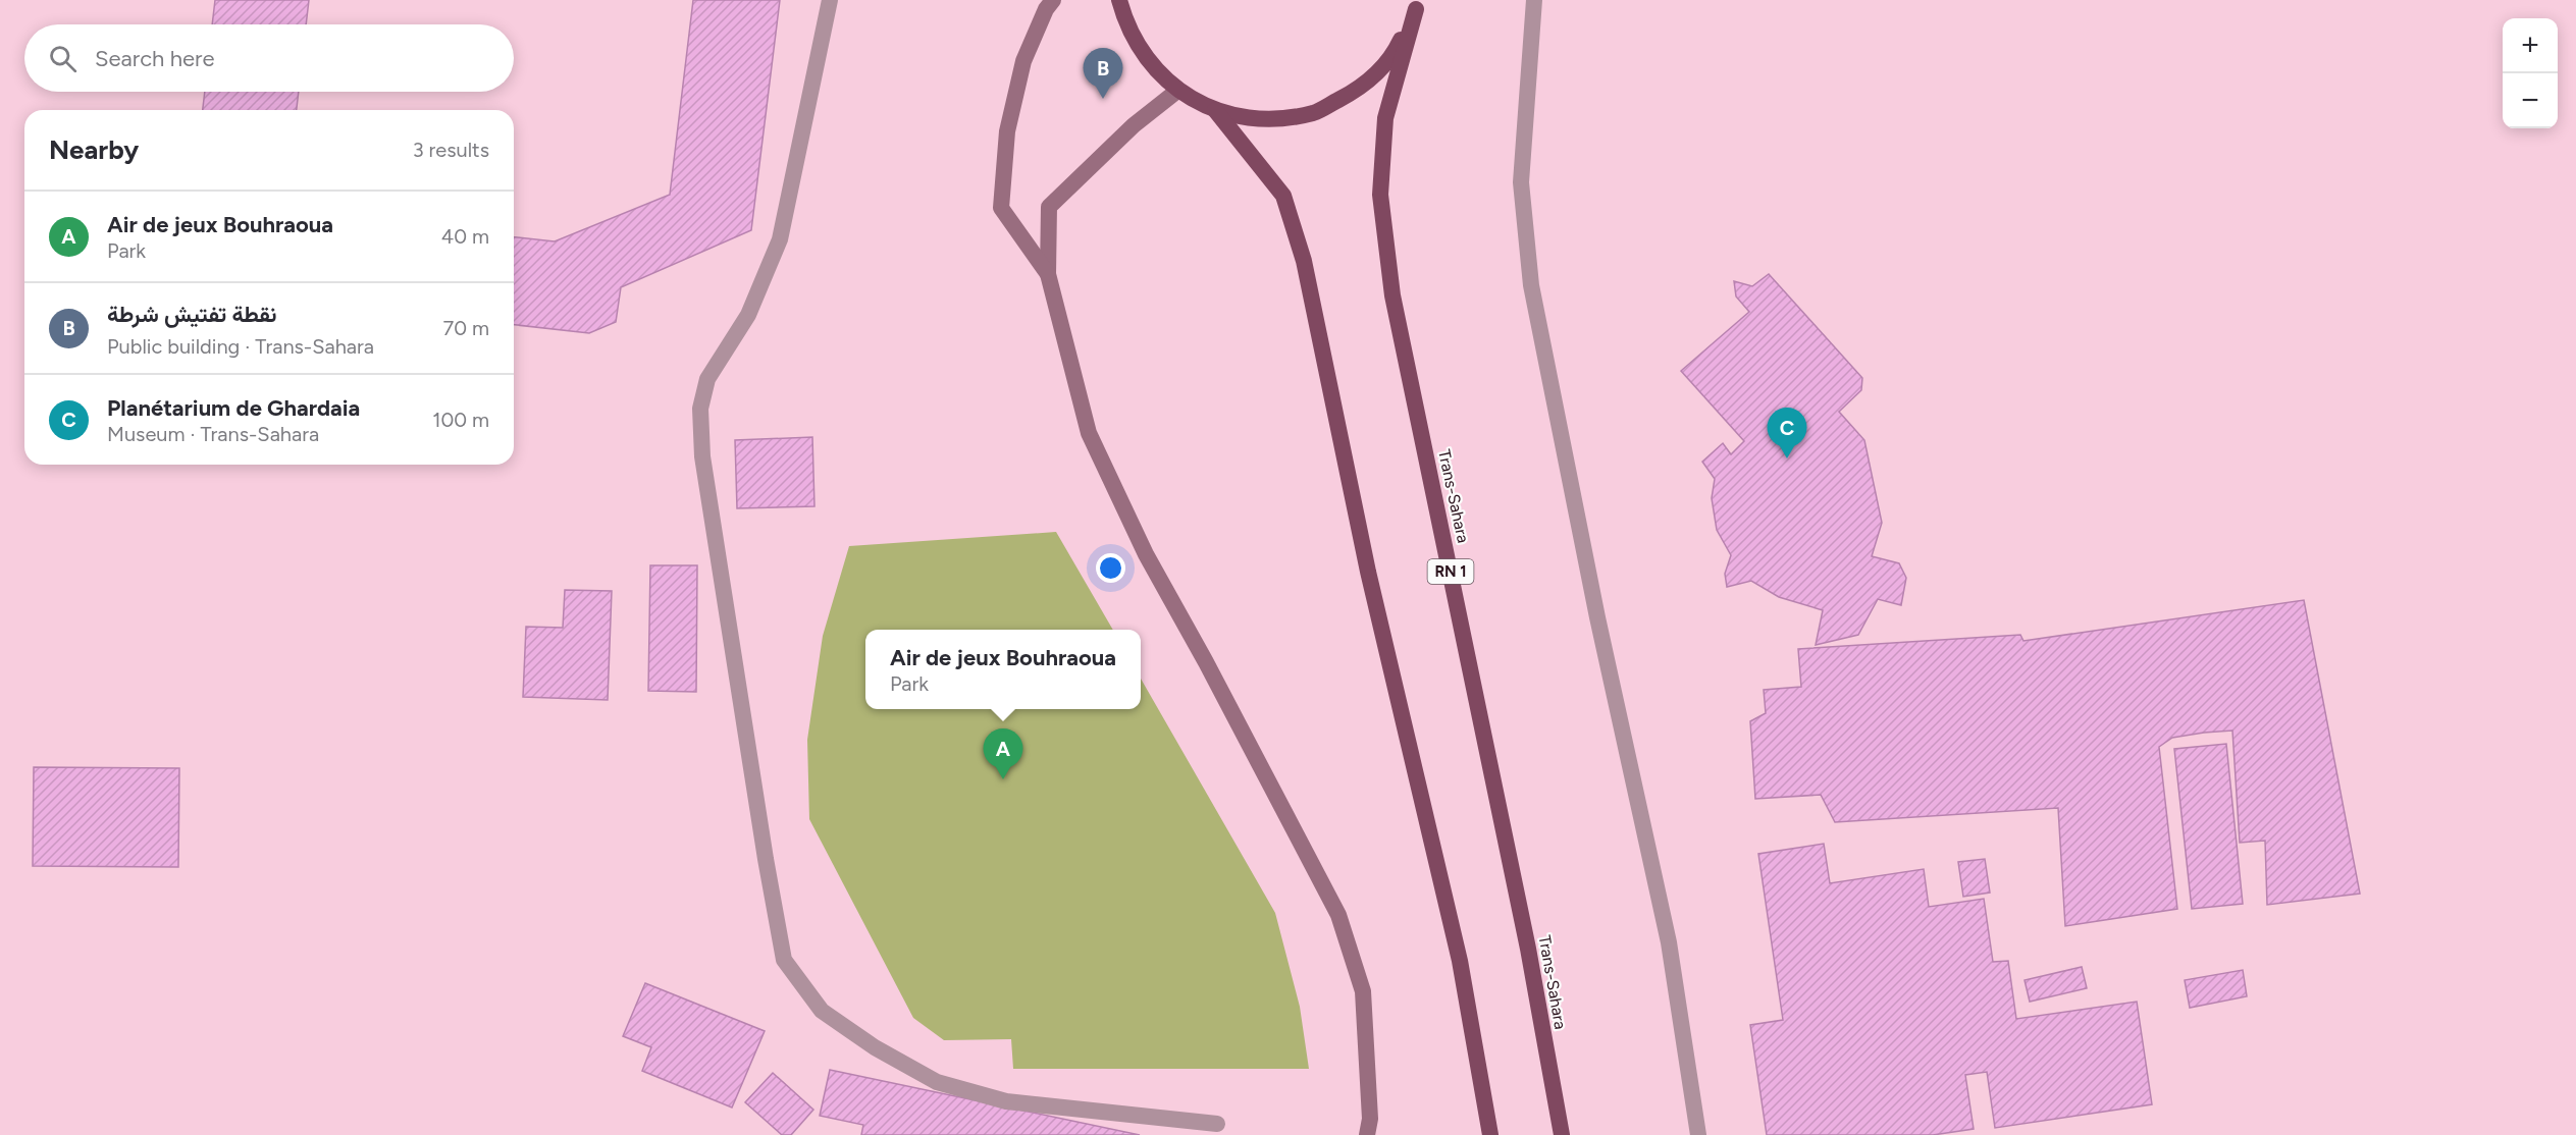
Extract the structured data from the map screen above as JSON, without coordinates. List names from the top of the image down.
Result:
{
  "streets": {
    "highway": ["Trans-Sahara", "RN 1"]
  },
  "page": {
    "map_buttons": ["+", "−"],
    "search": "Search here",
    "pins": ["B", "C", "A"],
    "heading": ["Nearby", "3 results"],
    "list": [
      {
        "mark": "A",
        "name": "Air de jeux Bouhraoua",
        "note": "Park",
        "value": "40 m"
      },
      {
        "mark": "B",
        "name": "نقطة تفتيش شرطة",
        "note": "Public building · Trans-Sahara",
        "value": "70 m"
      },
      {
        "mark": "C",
        "name": "Planétarium de Ghardaia",
        "note": "Museum · Trans-Sahara",
        "value": "100 m"
      }
    ],
    "popup": ["Air de jeux Bouhraoua", "Park"]
  }
}
